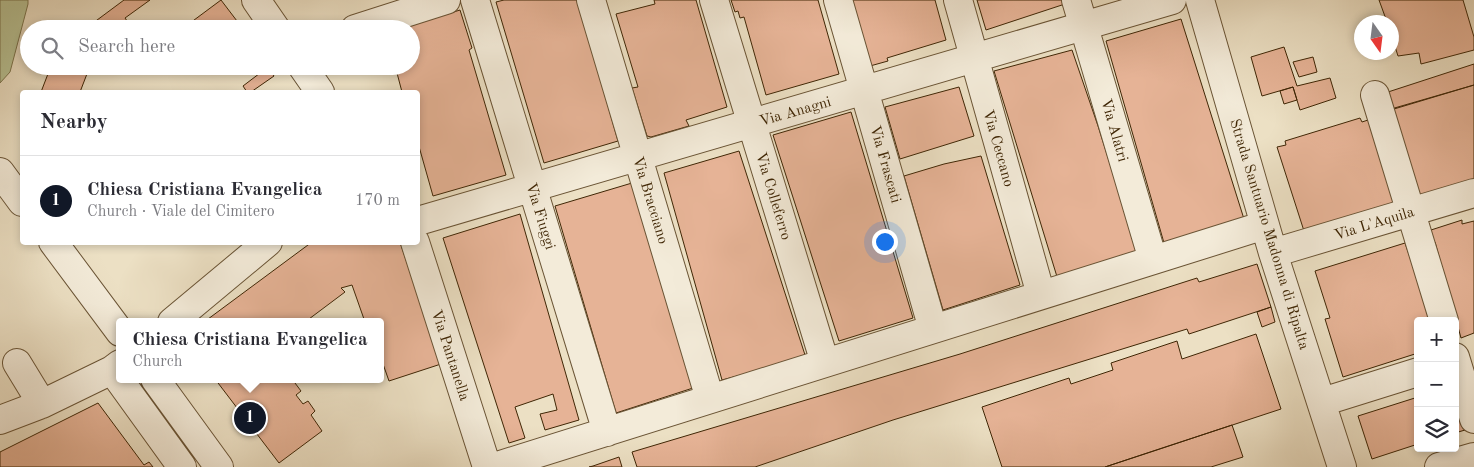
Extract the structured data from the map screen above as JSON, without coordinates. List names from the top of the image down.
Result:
{
  "streets": {
    "street": [
      "Via Anagni",
      "Via Alatri",
      "Via Ceccano",
      "Via Frascati",
      "Via Colleferro",
      "Via Bracciano",
      "Via Fiuggi",
      "Via L'Aquila",
      "Strada Santuario Madonna di Ripalta",
      "Via Pantanella"
    ]
  },
  "crossings": [
    ["Via Anagni", "Via Alatri"],
    ["Via Anagni", "Via Ceccano"],
    ["Via Anagni", "Via Frascati"],
    ["Via Anagni", "Via Colleferro"],
    ["Via Anagni", "Via Bracciano"],
    ["Via Anagni", "Via Fiuggi"],
    ["Via L'Aquila", "Strada Santuario Madonna di Ripalta"]
  ],
  "north": "bottom",
  "page": {
    "search": "Search here",
    "heading": "Nearby",
    "list": [
      {
        "mark": "1",
        "name": "Chiesa Cristiana Evangelica",
        "note": "Church · Viale del Cimitero",
        "value": "170 m"
      }
    ],
    "map_buttons": ["+", "−"],
    "popup": ["Chiesa Cristiana Evangelica", "Church"],
    "pins": "1"
  }
}
